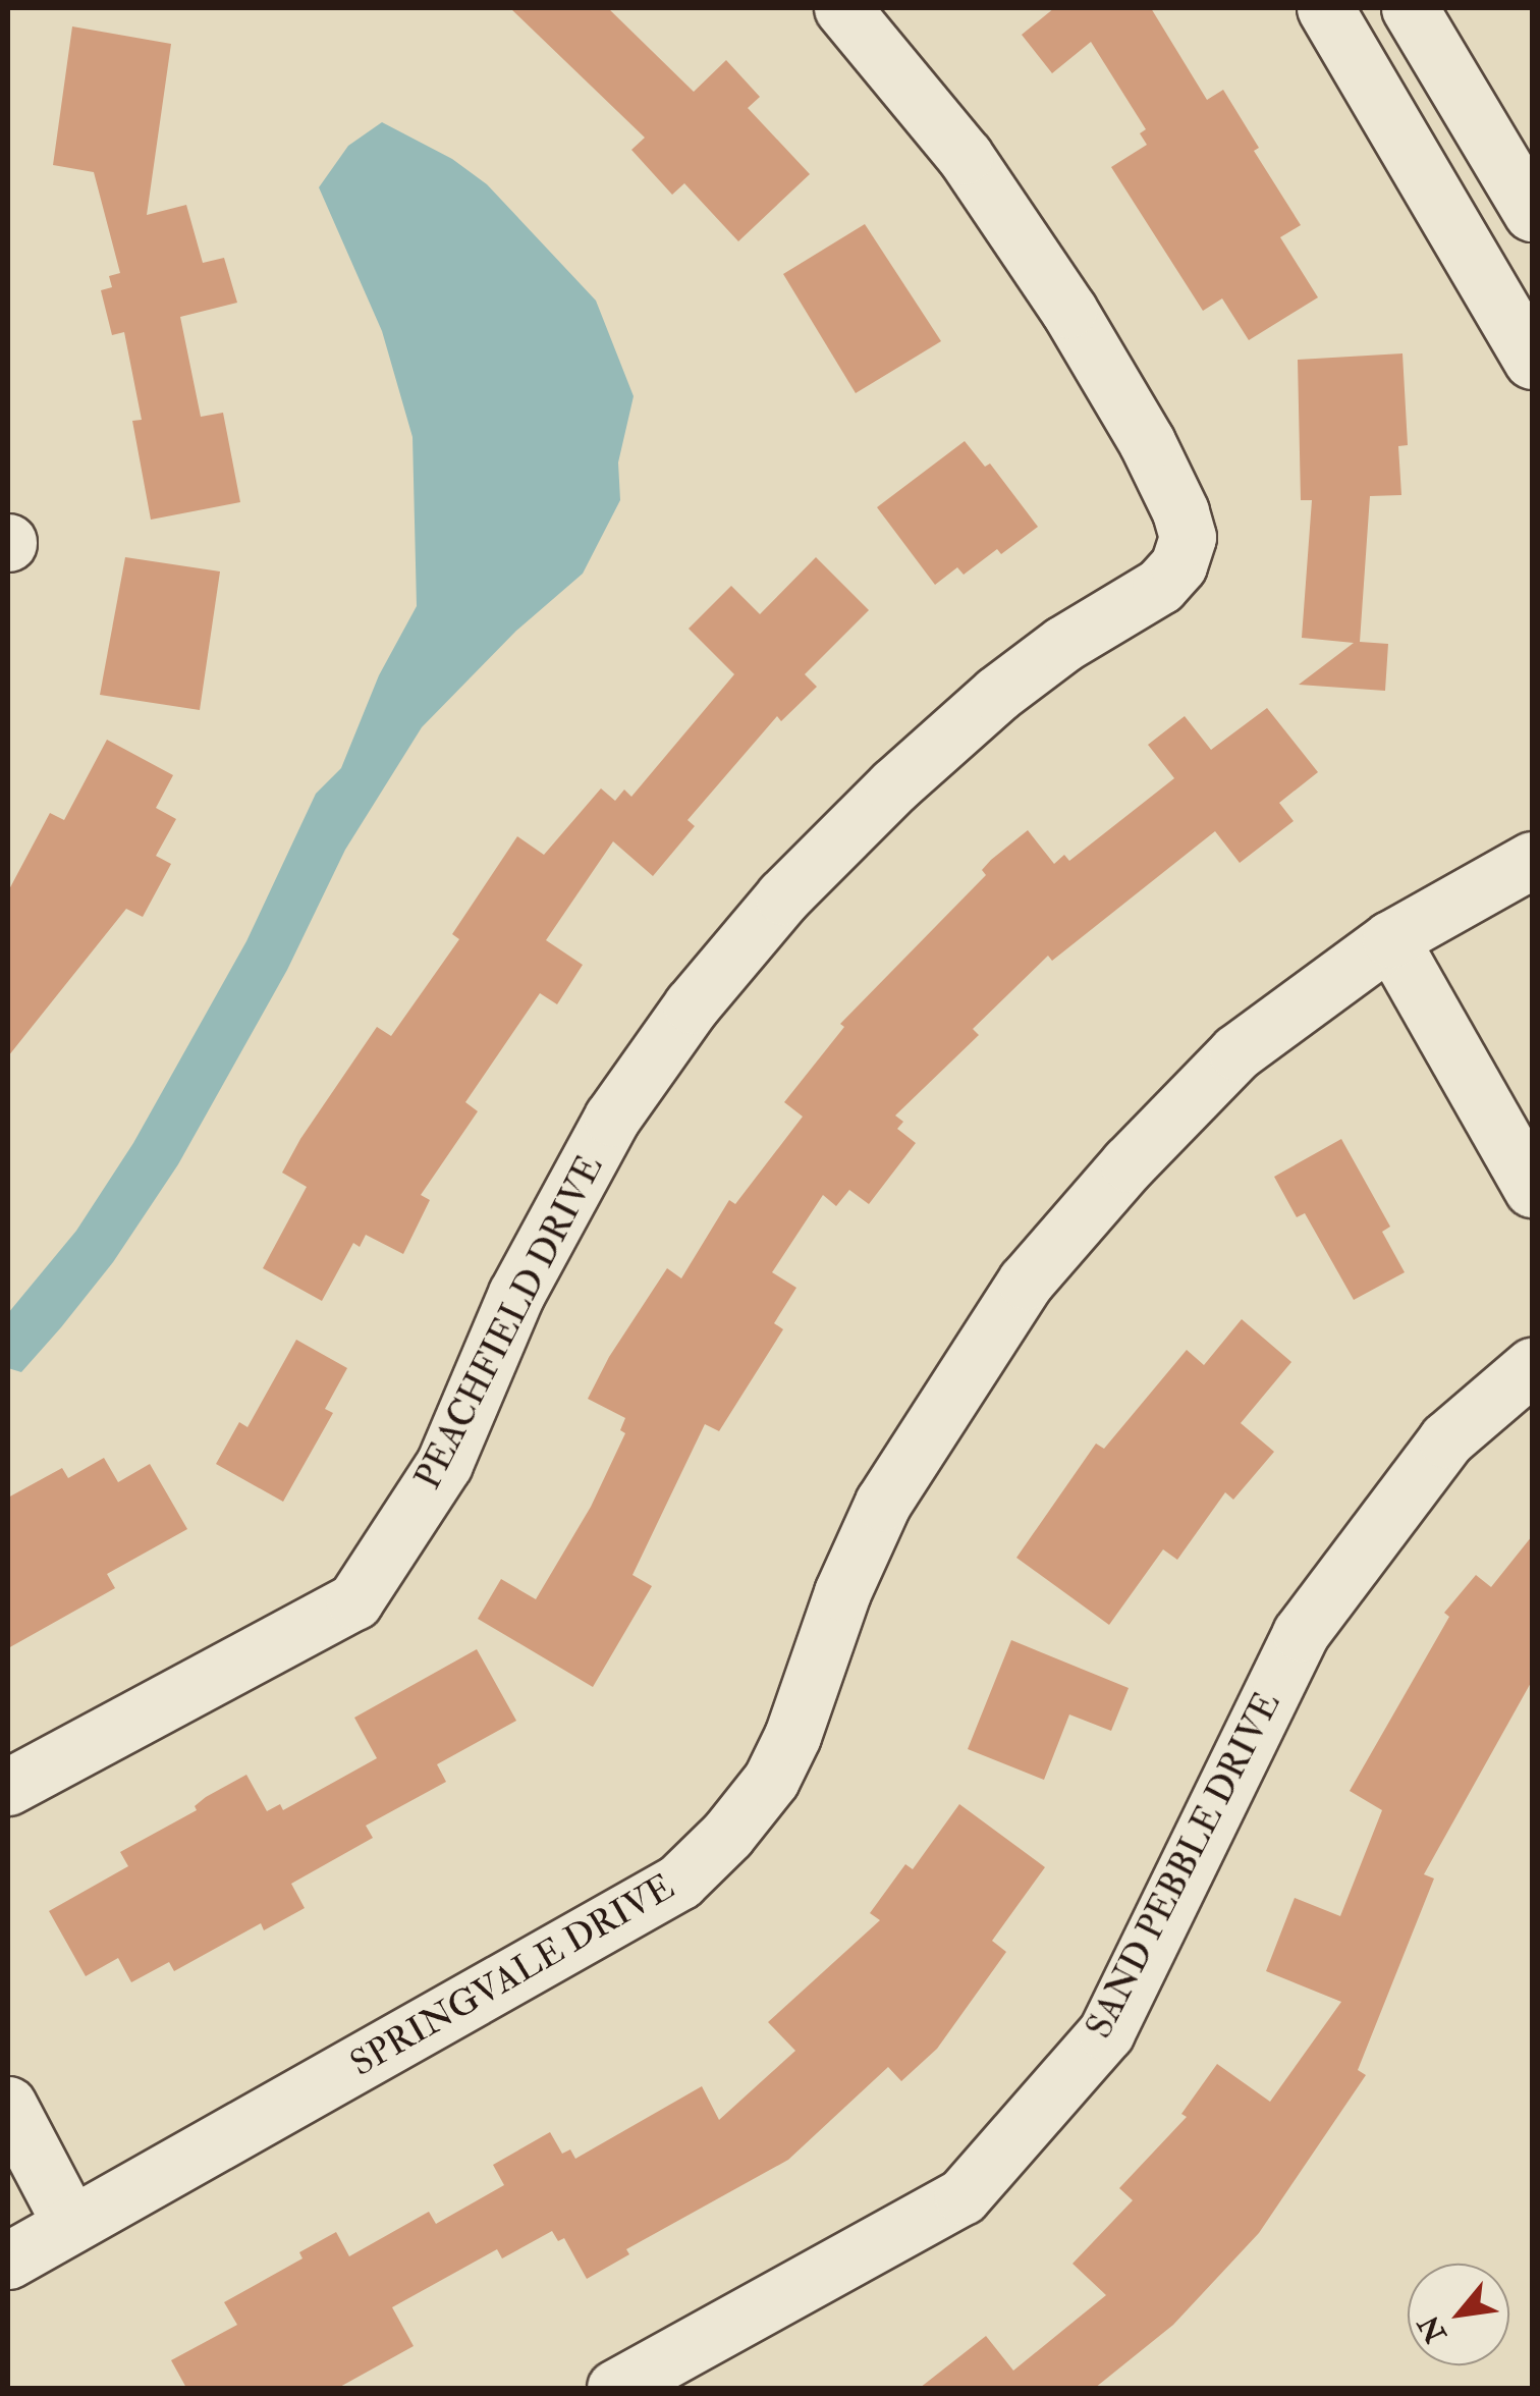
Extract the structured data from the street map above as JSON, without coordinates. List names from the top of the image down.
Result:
{
  "streets": {
    "street": ["PEACHFIELD DRIVE", "SAND PEBBLE DRIVE", "SPRINGVALE DRIVE"]
  },
  "north": "bottom left"
}
